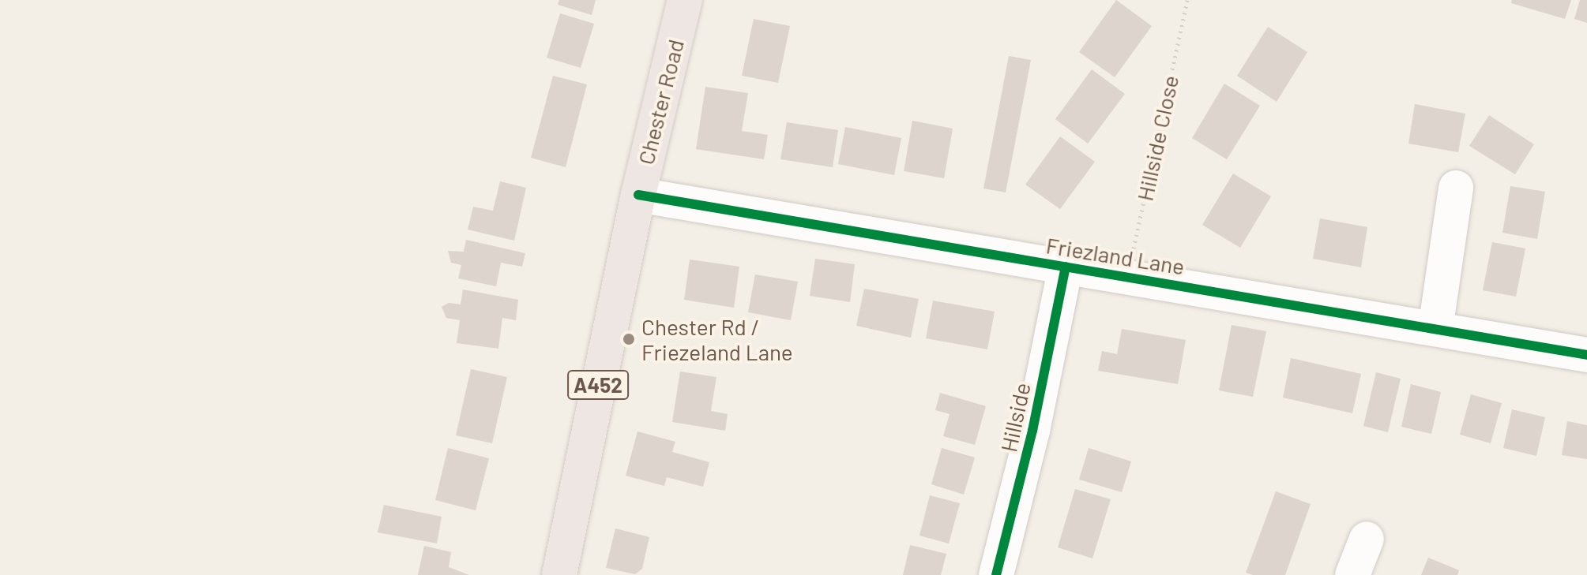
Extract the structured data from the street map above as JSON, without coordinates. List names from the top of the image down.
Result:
{
  "streets": {
    "highway": ["Chester Road", "A452"],
    "street": ["Friezland Lane", "Hillside"],
    "path": ["Hillside Close"]
  },
  "crossings": [
    ["Chester Road", "Friezland Lane"],
    ["Hillside Close", "Friezland Lane"],
    ["Friezland Lane", "Hillside"]
  ],
  "places": ["Chester Rd / Friezeland Lane"]
}
